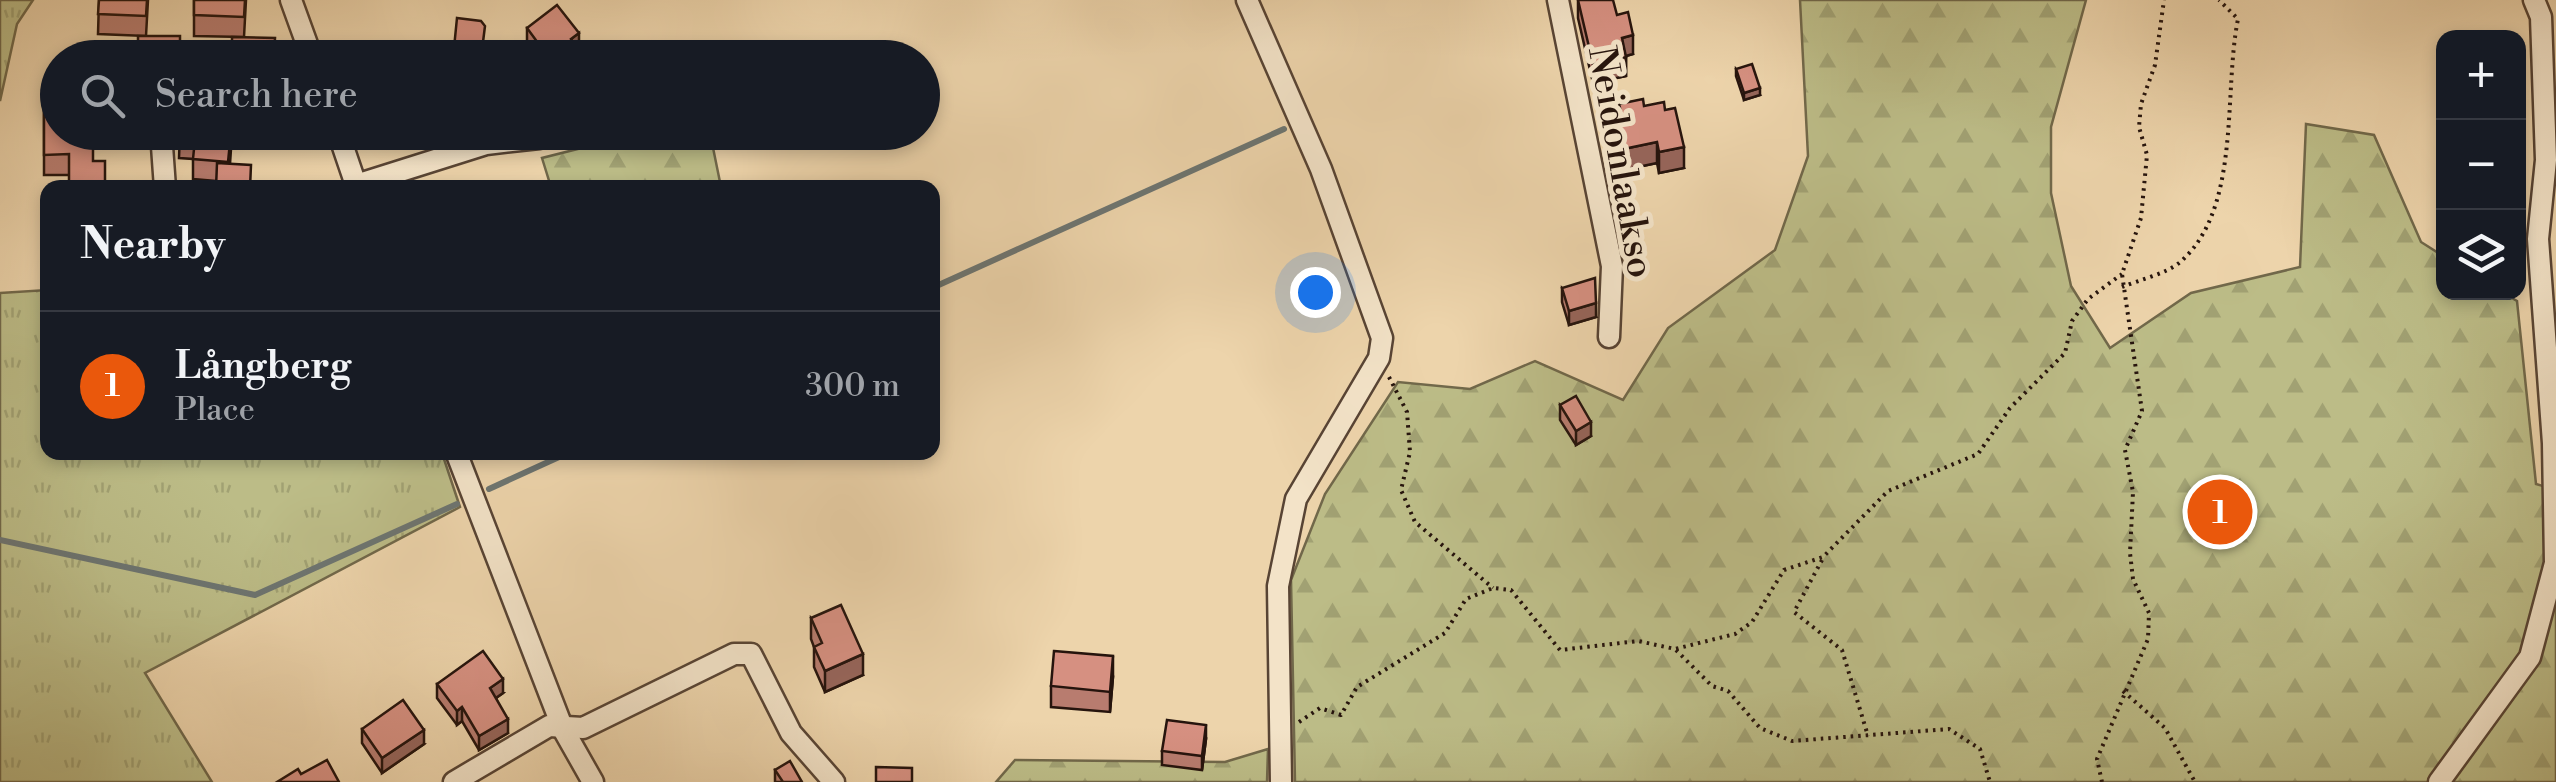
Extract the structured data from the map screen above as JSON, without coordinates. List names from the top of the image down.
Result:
{
  "streets": {
    "street": ["Neidonlaakso"]
  },
  "page": {
    "map_buttons": ["+", "−"],
    "search": "Search here",
    "heading": "Nearby",
    "list": [
      {
        "mark": "1",
        "name": "Långberg",
        "note": "Place",
        "value": "300 m"
      }
    ],
    "pins": "1"
  }
}
